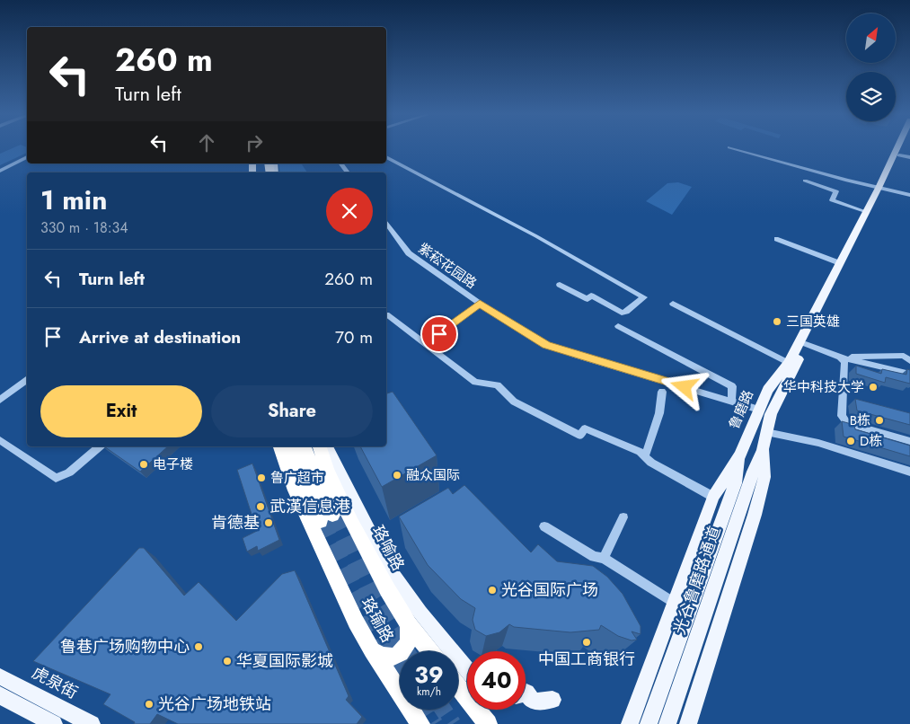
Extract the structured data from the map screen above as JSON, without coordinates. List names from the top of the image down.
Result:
{
  "streets": {
    "highway": ["珞喻路", "珞瑜路"],
    "main road": ["鲁磨路", "光谷鲁磨路通道", "虎泉街"],
    "street": ["紫菘花园路"]
  },
  "crossings": [
    ["紫菘花园路", "鲁磨路"],
    ["鲁磨路", "光谷鲁磨路通道"]
  ],
  "places": [
    "三国英雄",
    "华中科技大学",
    "B栋",
    "D栋",
    "电子楼",
    "融众国际",
    "鲁广超市",
    "武漢信息港",
    "肯德基",
    "光谷国际广场",
    "中国工商银行",
    "鲁巷广场购物中心",
    "华夏国际影城",
    "光谷广场地铁站"
  ],
  "north": "top right",
  "page": {
    "turn": ["260 m", "Turn left"],
    "heading": ["1 min", "330 m · 18:34"],
    "list": [
      {
        "name": "Turn left",
        "value": "260 m"
      },
      {
        "name": "Arrive at destination",
        "value": "70 m"
      }
    ],
    "buttons": ["Exit", "Share"],
    "speed": "39 km/h",
    "limit": "40"
  }
}
